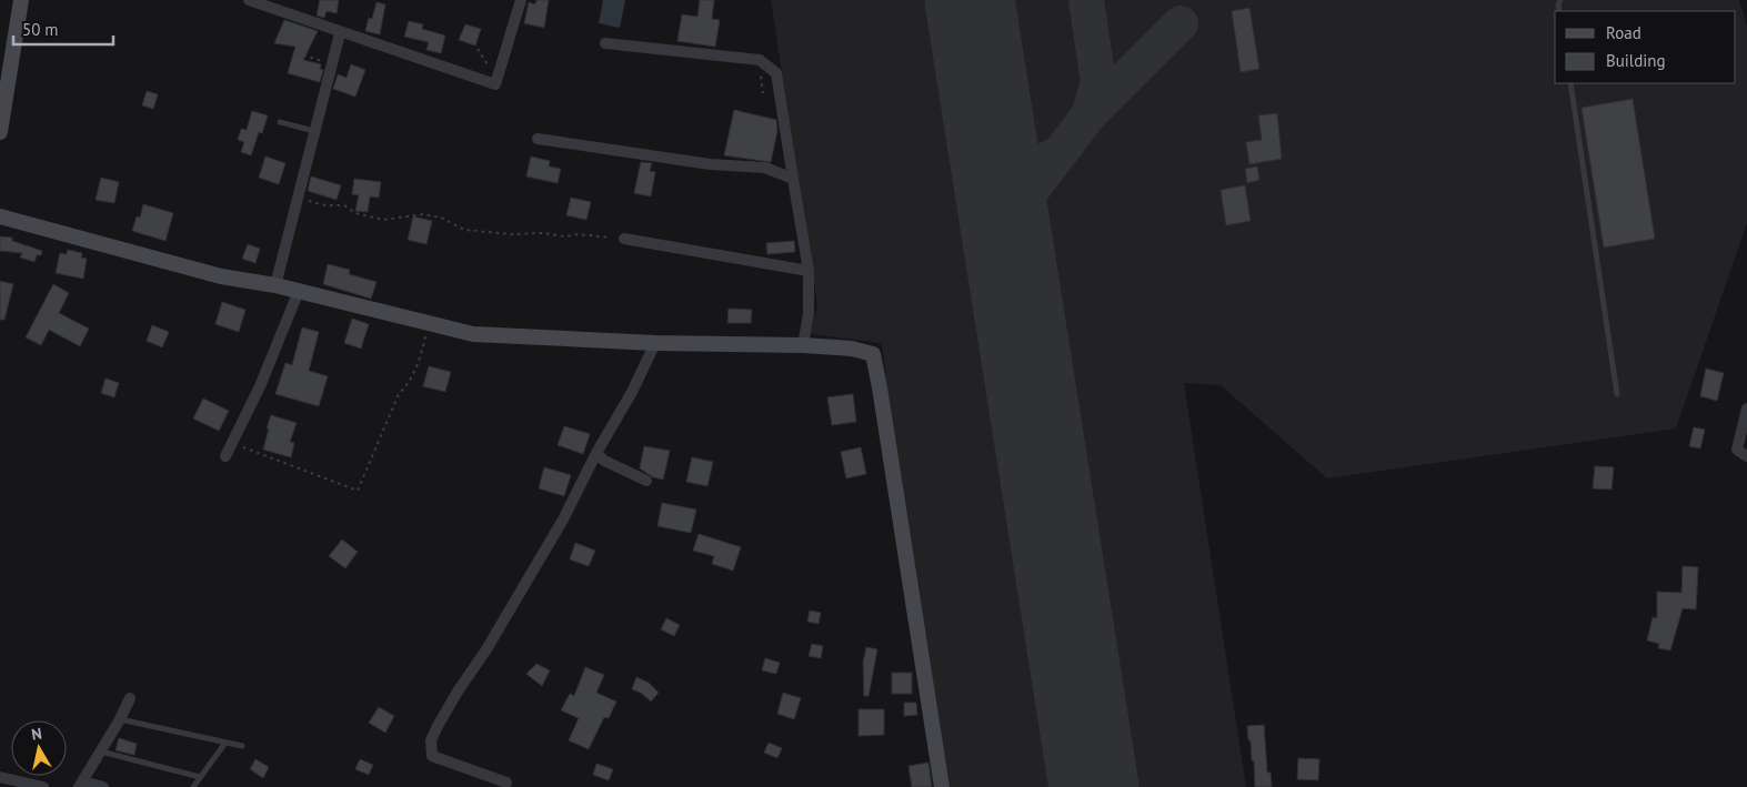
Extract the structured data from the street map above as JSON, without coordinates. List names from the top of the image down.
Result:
{
  "legend": ["Road", "Building"],
  "scale_bar": "50 m",
  "north": "top"
}
